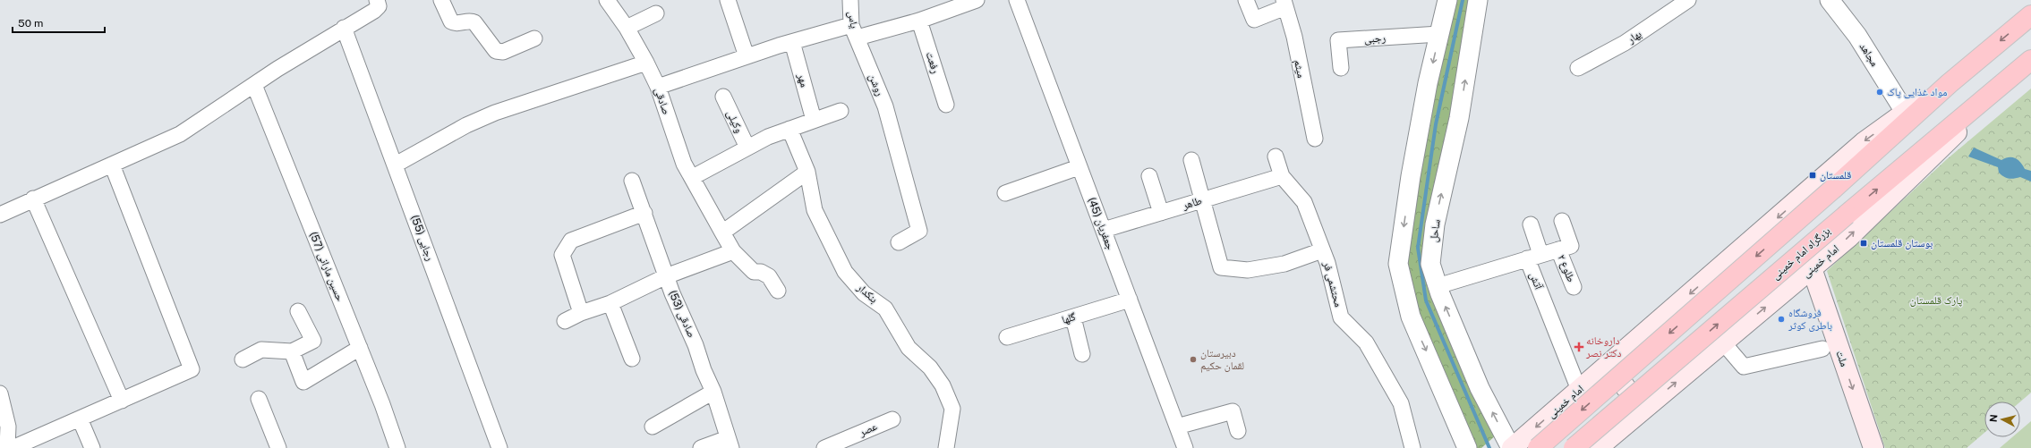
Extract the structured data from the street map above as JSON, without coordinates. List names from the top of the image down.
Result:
{
  "streets": {
    "highway": ["بزرگراه امام خمینی"],
    "main road": ["امام خمینی", "ملت"],
    "street": [
      "یاس",
      "بهار",
      "رجبی",
      "مجاهد",
      "رفعت",
      "میثم",
      "مهر",
      "روشن",
      "صادقی",
      "وکیلی",
      "طاهر",
      "جعفریان (45)",
      "ساحل",
      "رجایی (55)",
      "حسین مارانی (57)",
      "طلوع ۲",
      "آتش",
      "محتشمی فر",
      "بنکدار",
      "صادقی (53)",
      "گلها",
      "عصر"
    ]
  },
  "crossings": [
    ["یاس", "روشن"],
    ["مجاهد", "امام خمینی"],
    ["طاهر", "جعفریان (45)"],
    ["طاهر", "محتشمی فر"],
    ["جعفریان (45)", "گلها"],
    ["ساحل", "امام خمینی"],
    ["ساحل", "آتش"],
    ["بزرگراه امام خمینی", "امام خمینی"],
    ["امام خمینی", "آتش"],
    ["امام خمینی", "ملت"]
  ],
  "one_way": ["ملت"],
  "parks": ["پارک قلمستان"],
  "places": {
    "other": ["مواد غذایی پاک", "فروشگاه باطری کوثر", "دبیرستان لقمان حکیم"],
    "transit": ["قلمستان", "بوستان قلمستان"],
    "health": ["داروخانه دکتر نصر"]
  },
  "scale_bar": "50 m",
  "north": "left"
}
